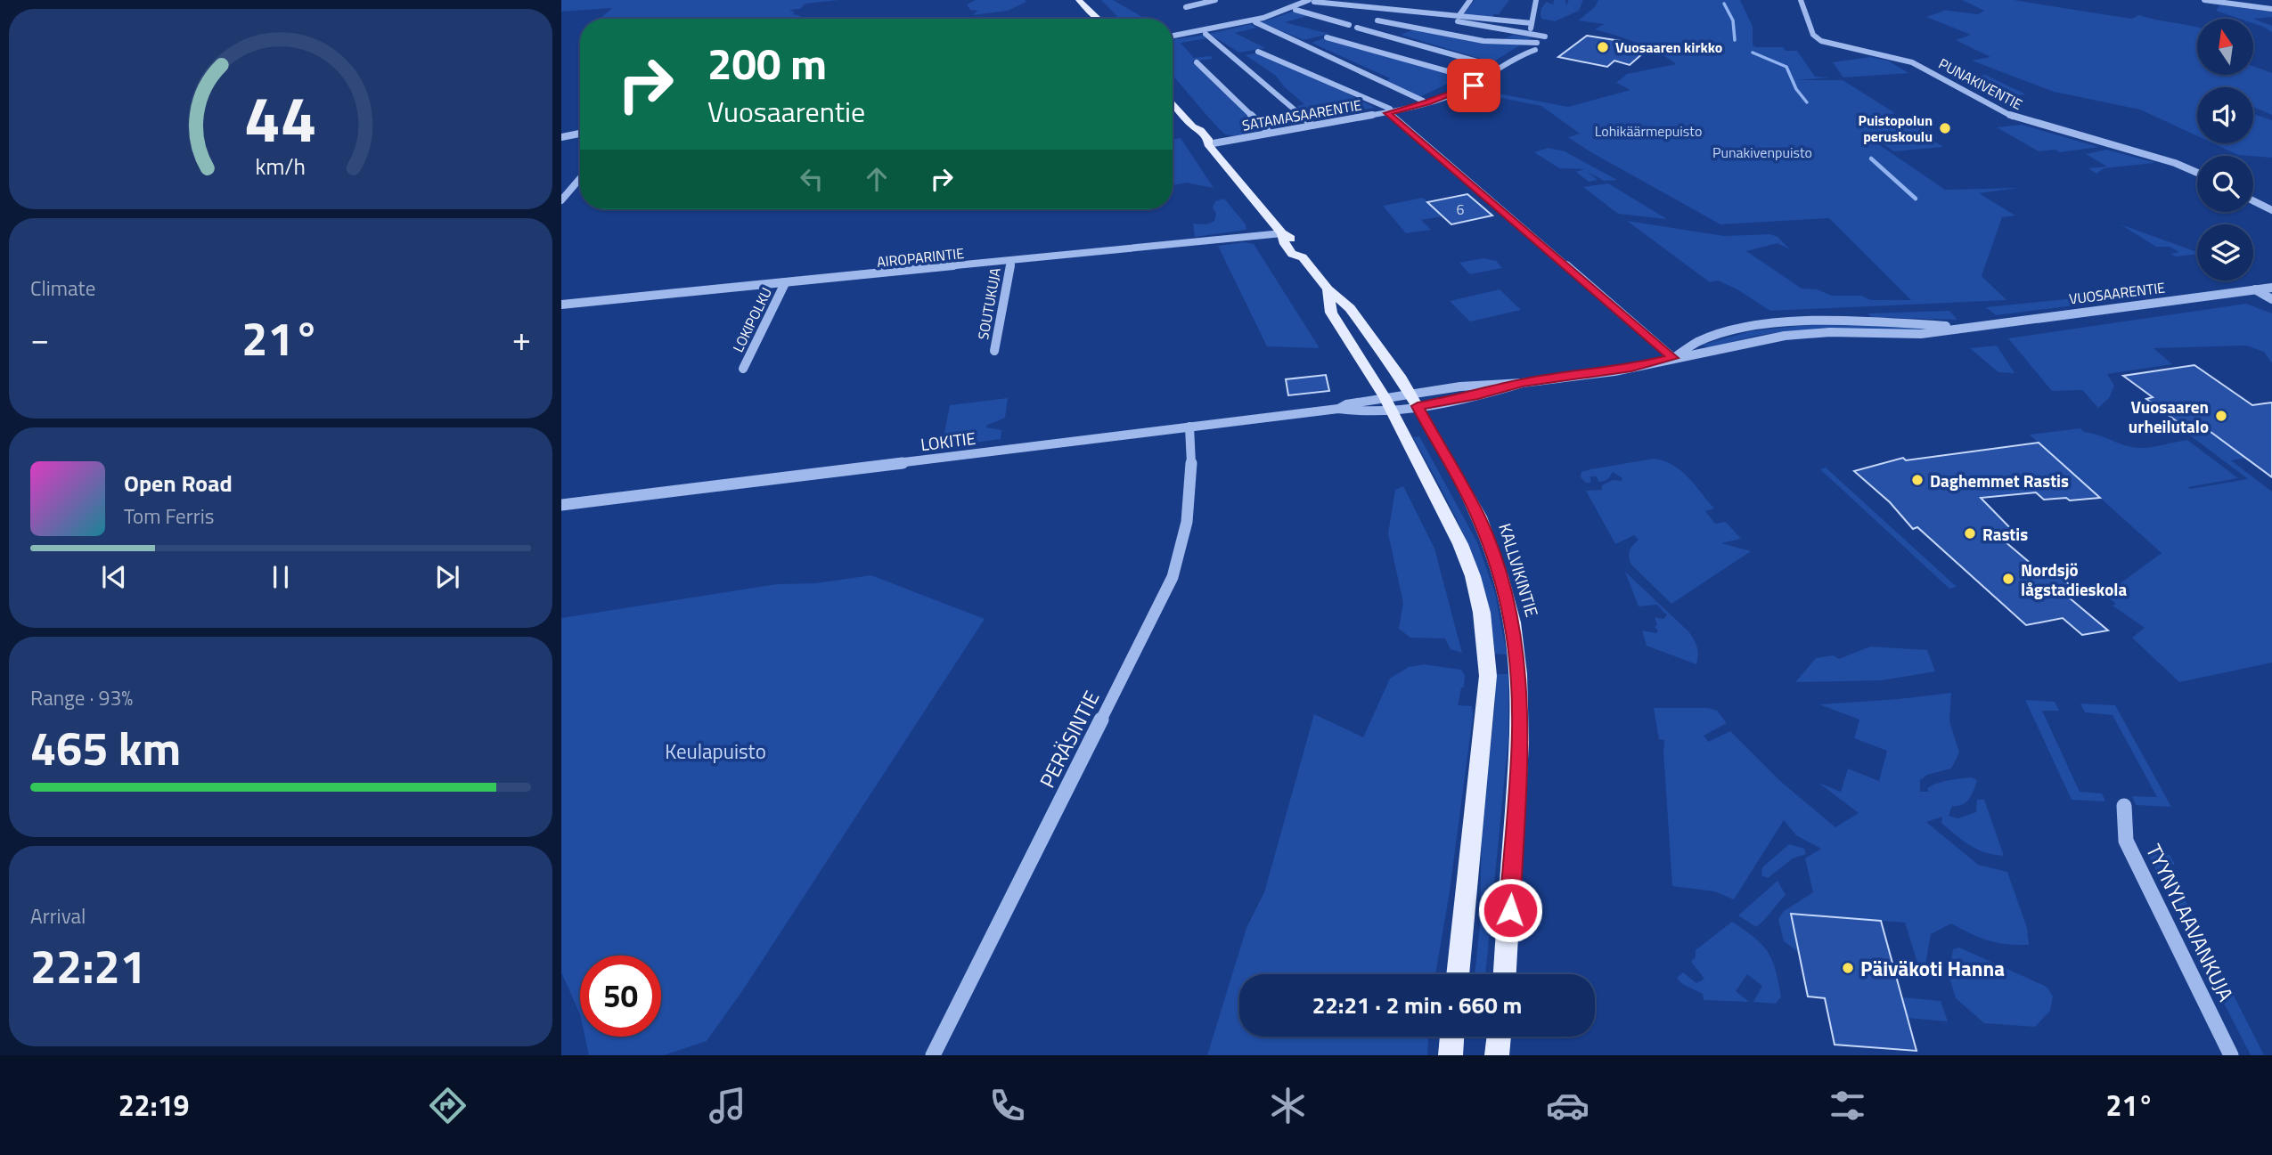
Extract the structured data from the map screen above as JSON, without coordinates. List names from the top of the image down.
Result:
{
  "streets": {
    "main road": ["KALLVIKINTIE"],
    "street": [
      "PUNAKIVENTIE",
      "SATAMASAARENTIE",
      "AIROPARINTIE",
      "VUOSAARENTIE",
      "SOUTUKUJA",
      "LOKIPOLKU",
      "LOKITIE",
      "PERÄSINTIE",
      "TYYNYLAAVANKUJA"
    ]
  },
  "crossings": [
    ["SATAMASAARENTIE", "KALLVIKINTIE"],
    ["AIROPARINTIE", "SOUTUKUJA"],
    ["AIROPARINTIE", "LOKIPOLKU"],
    ["AIROPARINTIE", "KALLVIKINTIE"],
    ["VUOSAARENTIE", "LOKITIE"],
    ["VUOSAARENTIE", "KALLVIKINTIE"],
    ["LOKITIE", "KALLVIKINTIE"],
    ["LOKITIE", "PERÄSINTIE"]
  ],
  "parks": ["Lohikäärmepuisto", "Punakivenpuisto", "Keulapuisto"],
  "places": [
    "Vuosaaren kirkko",
    "Puistopolun peruskoulu",
    "Vuosaaren urheilutalo",
    "Daghemmet Rastis",
    "Rastis",
    "Nordsjö lågstadieskola",
    "Päiväkoti Hanna"
  ],
  "house_numbers": ["6"],
  "north": "top",
  "page": {
    "turn": ["200 m", "Vuosaarentie"],
    "tile": [
      "Climate",
      ["Range · 93%", "465 km"],
      ["Arrival", "22:21"]
    ],
    "heat": ["−", "21°", "+"],
    "song": ["Open Road", "Tom Ferris"],
    "limit": "50",
    "trip": "22:21 · 2 min · 660 m",
    "tabs": ["22:19", "21°"],
    "gauge": ["44", "km/h"]
  }
}
